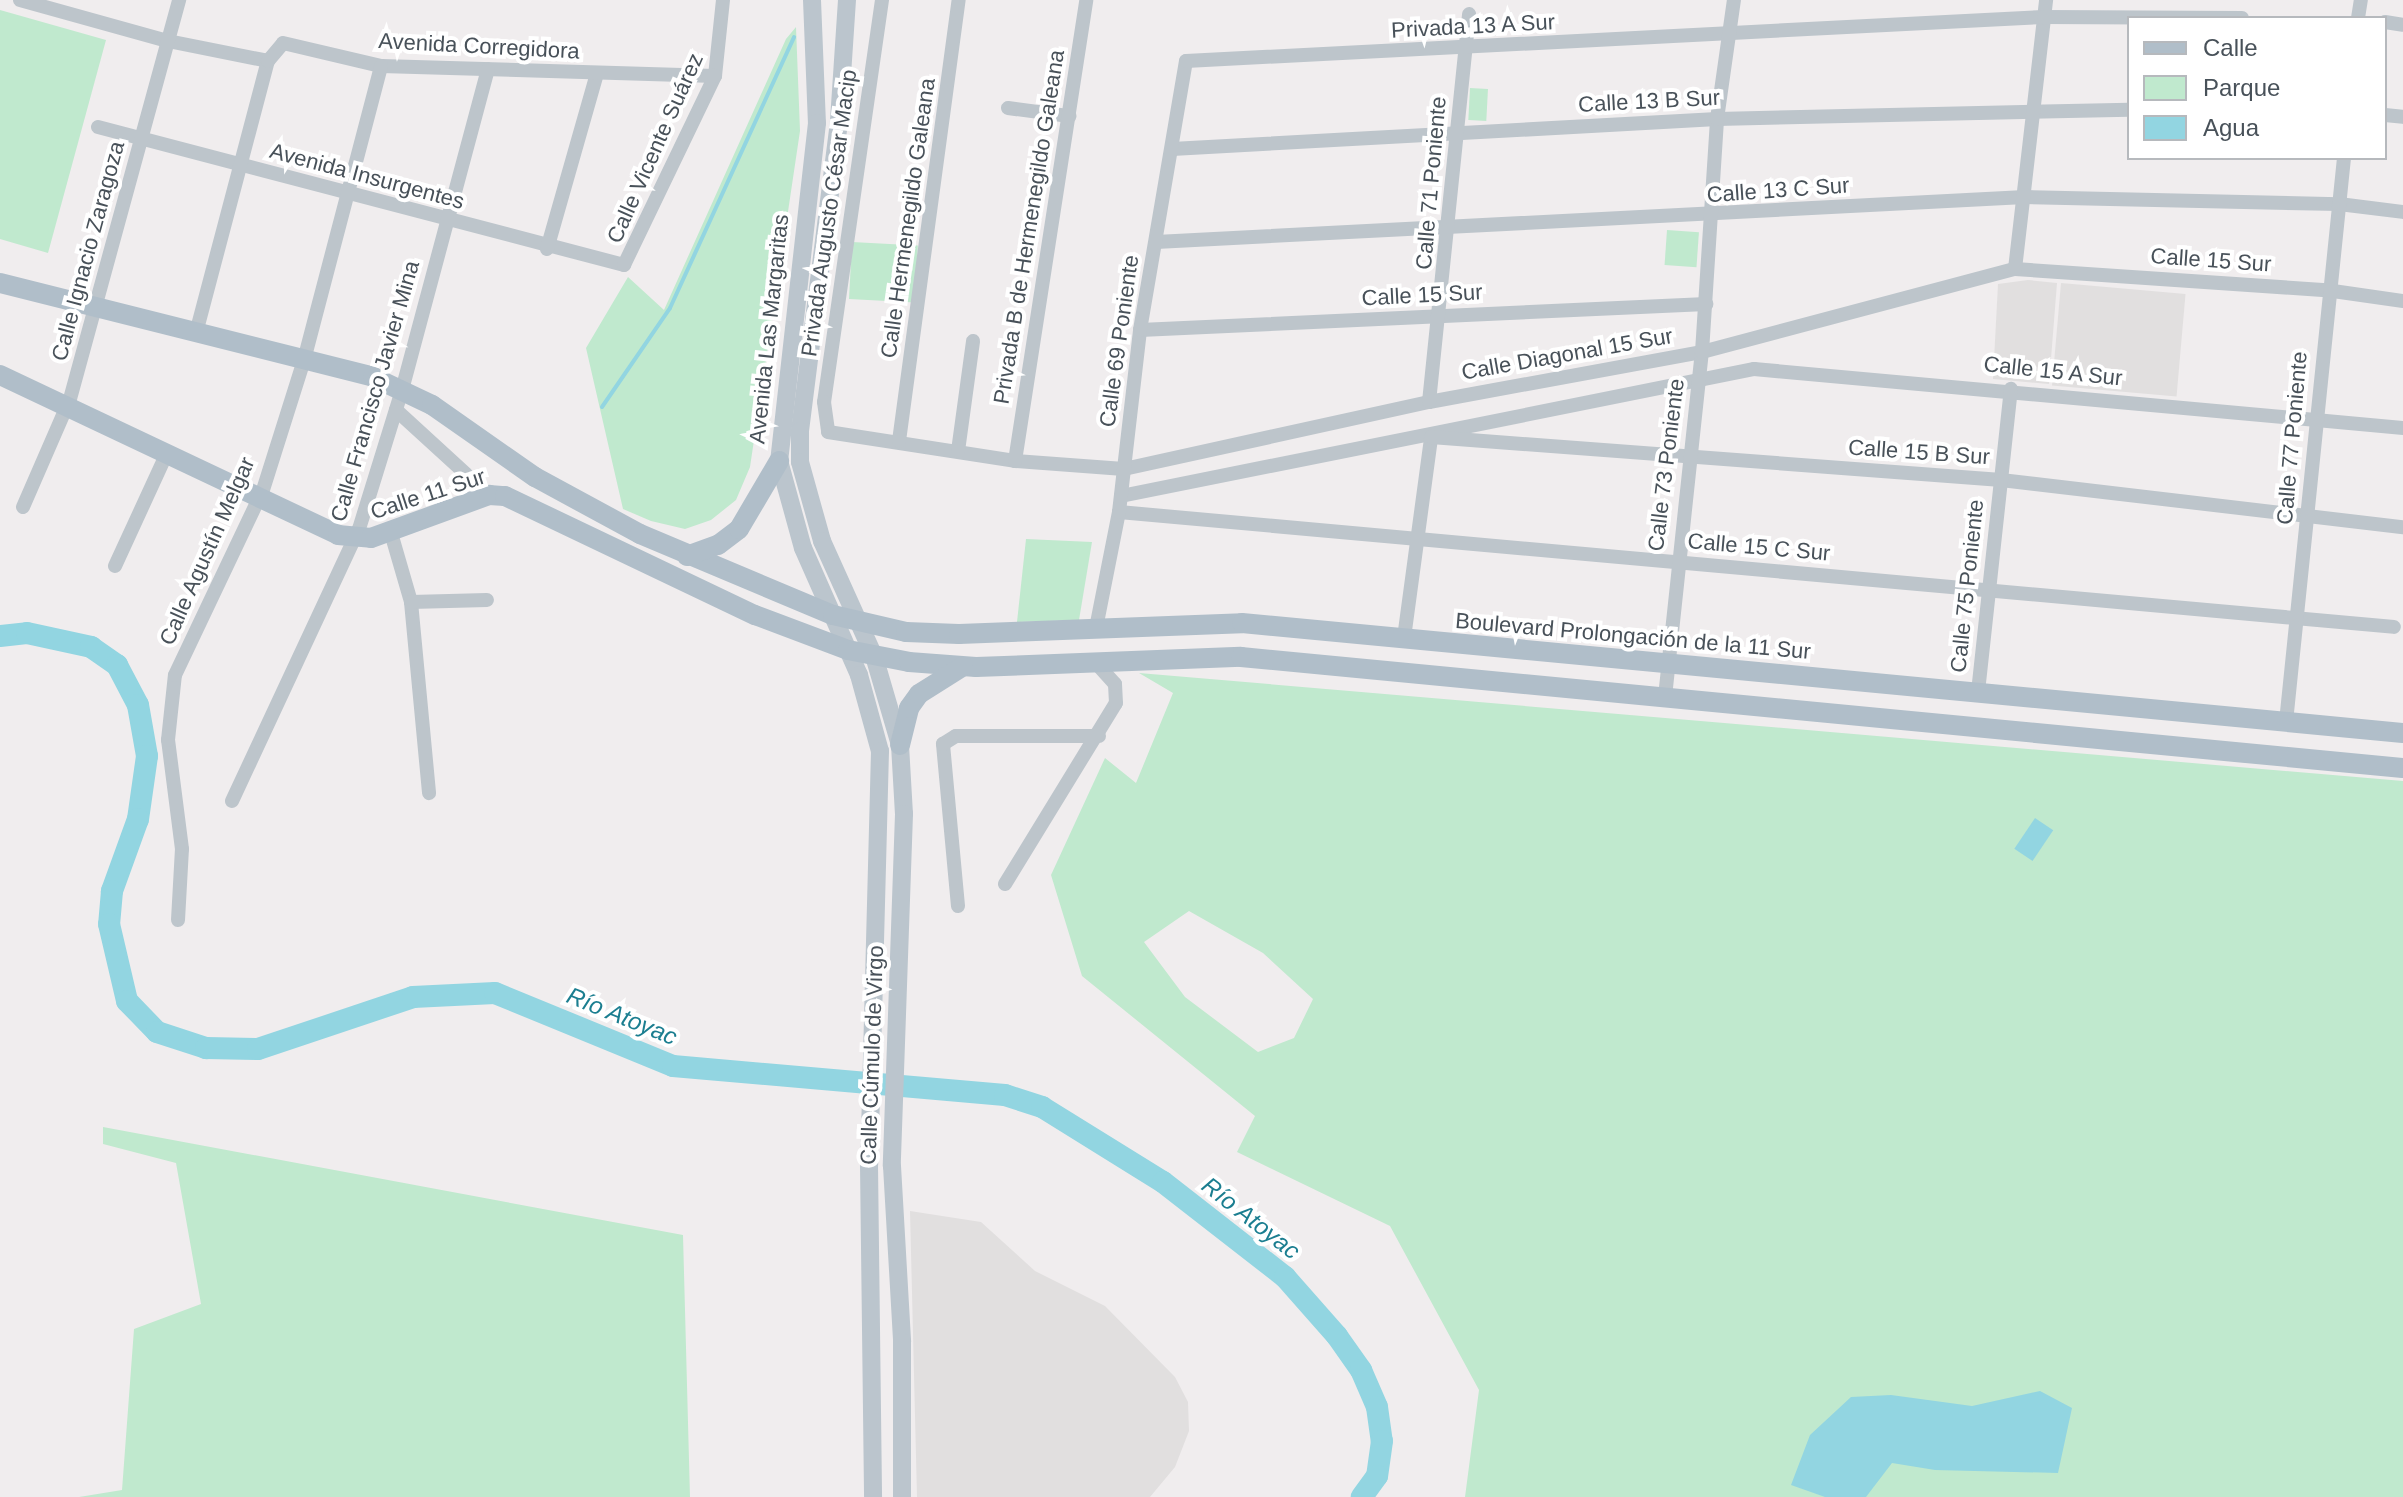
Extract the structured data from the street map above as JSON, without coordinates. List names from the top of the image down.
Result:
{
  "streets": {
    "main road": [
      "Avenida Las Margaritas",
      "Calle 11 Sur",
      "Boulevard Prolongación de la 11 Sur",
      "Calle Cúmulo de Virgo"
    ],
    "street": [
      "Privada 13 A Sur",
      "Avenida Corregidora",
      "Calle 13 B Sur",
      "Calle Vicente Suárez",
      "Avenida Insurgentes",
      "Calle 71 Poniente",
      "Calle 13 C Sur",
      "Privada Augusto César Macip",
      "Calle Hermenegildo Galeana",
      "Privada B de Hermenegildo Galeana",
      "Calle Ignacio Zaragoza",
      "Calle 15 Sur",
      "Calle 69 Poniente",
      "Calle Diagonal 15 Sur",
      "Calle 15 A Sur",
      "Calle Francisco Javier Mina",
      "Calle 77 Poniente",
      "Calle 15 B Sur",
      "Calle 73 Poniente",
      "Calle 15 C Sur",
      "Calle Agustín Melgar",
      "Calle 75 Poniente"
    ]
  },
  "crossings": [
    ["Privada 13 A Sur", "Calle 71 Poniente"],
    ["Privada 13 A Sur", "Calle 69 Poniente"],
    ["Privada 13 A Sur", "Calle 73 Poniente"],
    ["Avenida Corregidora", "Calle Vicente Suárez"],
    ["Avenida Corregidora", "Calle Francisco Javier Mina"],
    ["Avenida Corregidora", "Calle Agustín Melgar"],
    ["Calle 13 B Sur", "Calle 71 Poniente"],
    ["Calle 13 B Sur", "Calle 69 Poniente"],
    ["Calle 13 B Sur", "Calle 73 Poniente"],
    ["Calle Vicente Suárez", "Avenida Insurgentes"],
    ["Avenida Insurgentes", "Calle Ignacio Zaragoza"],
    ["Avenida Insurgentes", "Calle Francisco Javier Mina"],
    ["Avenida Insurgentes", "Calle Agustín Melgar"],
    ["Calle 71 Poniente", "Calle 13 C Sur"],
    ["Calle 71 Poniente", "Calle 15 Sur"],
    ["Calle 71 Poniente", "Calle Diagonal 15 Sur"],
    ["Calle 13 C Sur", "Calle 69 Poniente"],
    ["Calle 13 C Sur", "Calle 77 Poniente"],
    ["Calle 13 C Sur", "Calle 73 Poniente"],
    ["Privada Augusto César Macip", "Calle Diagonal 15 Sur"],
    ["Calle Hermenegildo Galeana", "Calle Diagonal 15 Sur"],
    ["Privada B de Hermenegildo Galeana", "Calle Diagonal 15 Sur"],
    ["Calle Ignacio Zaragoza", "Calle 11 Sur"],
    ["Calle 15 Sur", "Calle 69 Poniente"],
    ["Calle 15 Sur", "Calle Diagonal 15 Sur"],
    ["Calle 15 Sur", "Calle 77 Poniente"],
    ["Calle 15 Sur", "Calle 73 Poniente"],
    ["Avenida Las Margaritas", "Calle 11 Sur"],
    ["Avenida Las Margaritas", "Boulevard Prolongación de la 11 Sur"],
    ["Avenida Las Margaritas", "Calle Cúmulo de Virgo"],
    ["Calle 69 Poniente", "Calle Diagonal 15 Sur"],
    ["Calle 69 Poniente", "Calle 15 C Sur"],
    ["Calle 69 Poniente", "Boulevard Prolongación de la 11 Sur"],
    ["Calle Diagonal 15 Sur", "Calle 73 Poniente"],
    ["Calle 15 A Sur", "Calle 77 Poniente"],
    ["Calle 15 A Sur", "Calle 73 Poniente"],
    ["Calle 15 A Sur", "Calle 75 Poniente"],
    ["Calle Francisco Javier Mina", "Calle 11 Sur"],
    ["Calle 77 Poniente", "Calle 15 B Sur"],
    ["Calle 77 Poniente", "Calle 15 C Sur"],
    ["Calle 77 Poniente", "Boulevard Prolongación de la 11 Sur"],
    ["Calle 15 B Sur", "Calle 73 Poniente"],
    ["Calle 15 B Sur", "Calle 75 Poniente"],
    ["Calle 73 Poniente", "Calle 15 C Sur"],
    ["Calle 73 Poniente", "Boulevard Prolongación de la 11 Sur"],
    ["Calle 11 Sur", "Calle Agustín Melgar"],
    ["Calle 11 Sur", "Boulevard Prolongación de la 11 Sur"],
    ["Calle 11 Sur", "Calle Cúmulo de Virgo"],
    ["Calle 15 C Sur", "Calle 75 Poniente"],
    ["Calle 75 Poniente", "Boulevard Prolongación de la 11 Sur"],
    ["Boulevard Prolongación de la 11 Sur", "Calle Cúmulo de Virgo"]
  ],
  "water": ["Río Atoyac"],
  "legend": ["Calle", "Parque", "Agua"]
}
